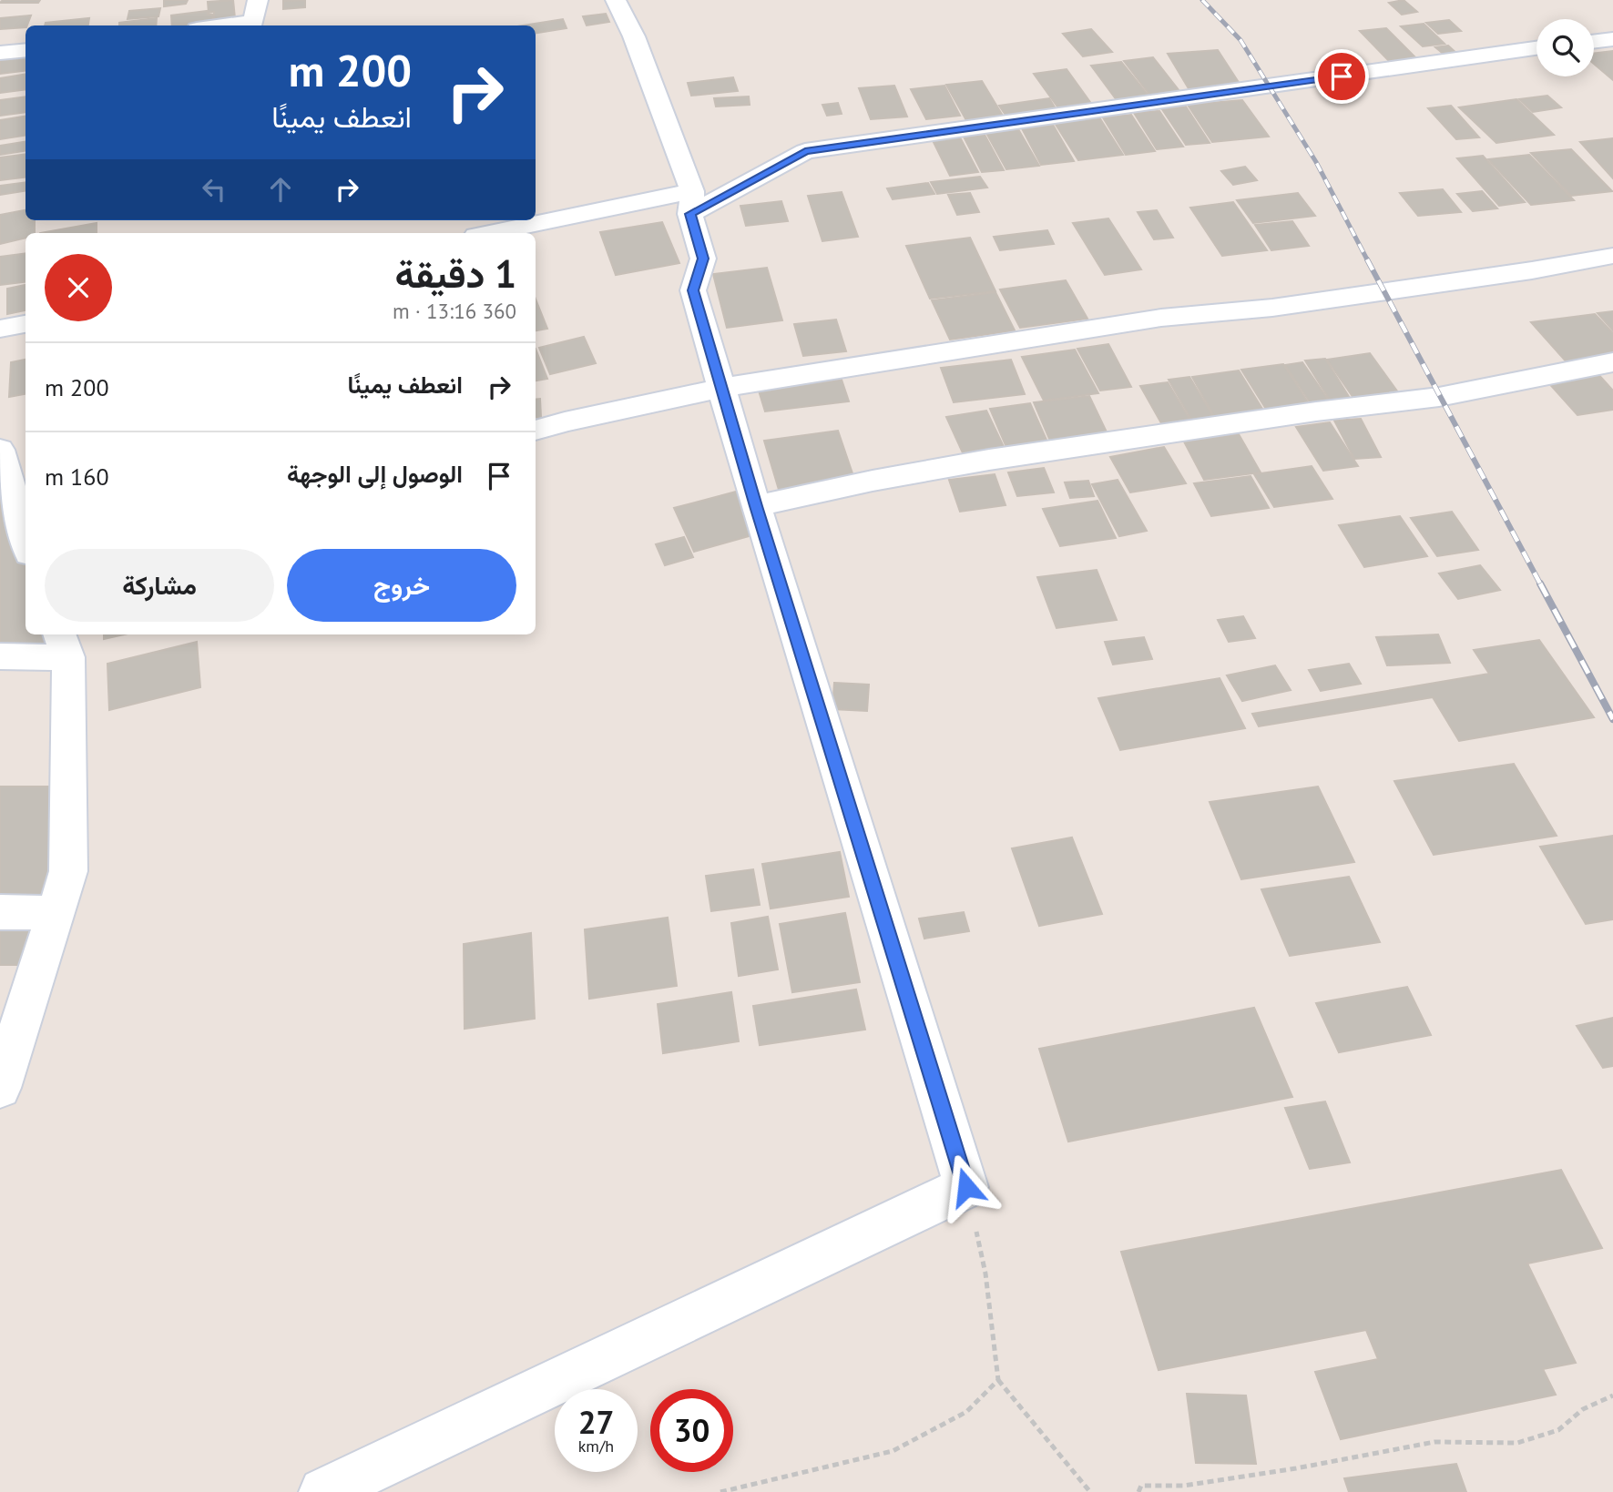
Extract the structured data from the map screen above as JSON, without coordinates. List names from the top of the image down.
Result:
{
  "page": {
    "turn": ["200 m", "انعطف يمينًا"],
    "heading": ["1 دقيقة", "360 m · 13:16"],
    "list": [
      {
        "name": "انعطف يمينًا",
        "value": "200 m"
      },
      {
        "name": "الوصول إلى الوجهة",
        "value": "160 m"
      }
    ],
    "buttons": ["خروج", "مشاركة"],
    "speed": "27 km/h",
    "limit": "30"
  }
}
